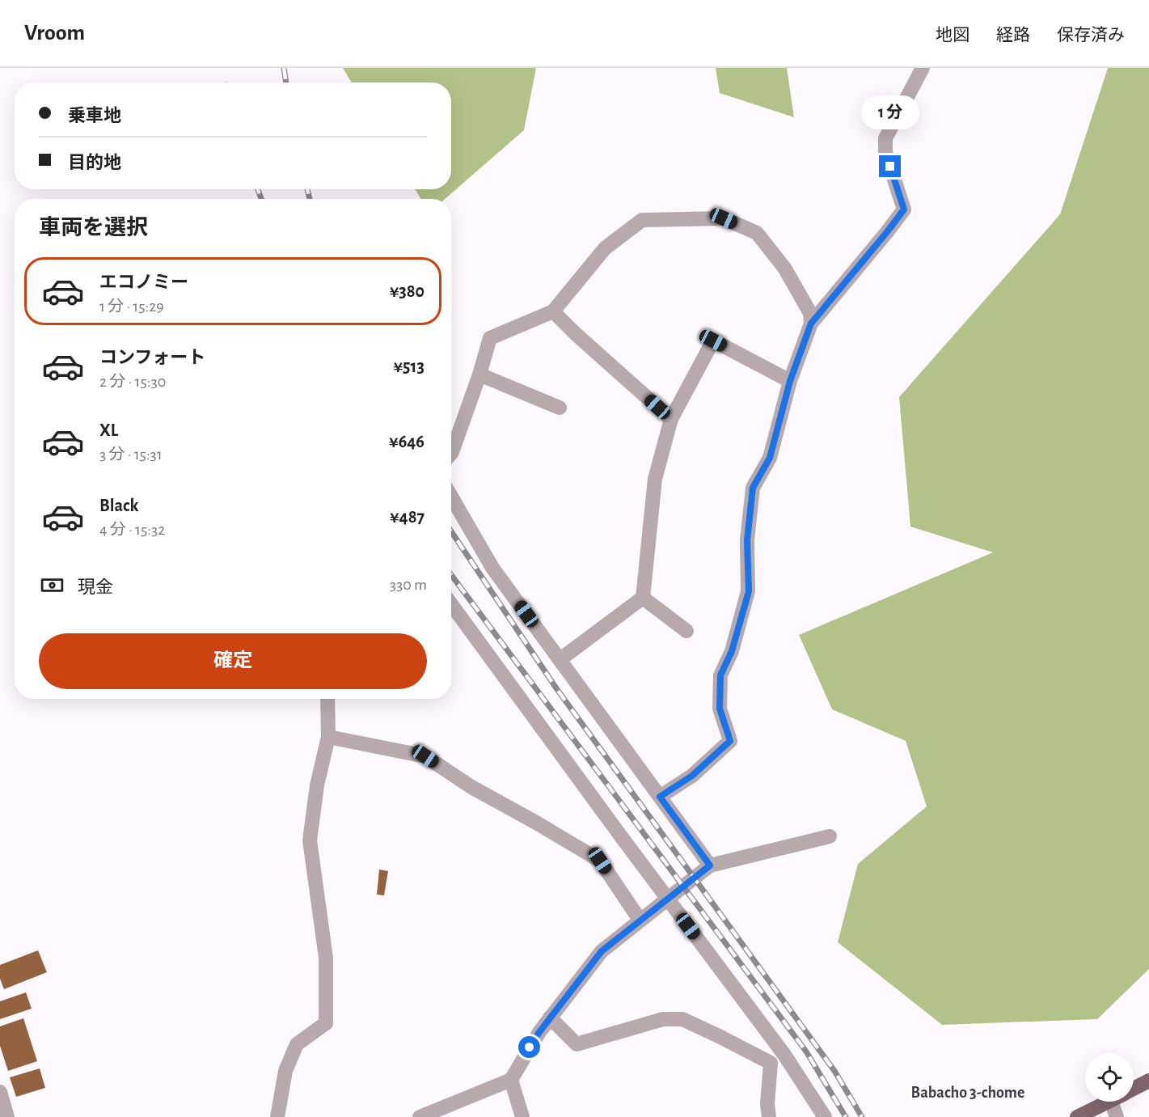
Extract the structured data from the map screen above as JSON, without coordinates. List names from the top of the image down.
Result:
{
  "districts": ["Babacho 3-chome"],
  "page": {
    "header": "Vroom",
    "nav": ["地図", "経路", "保存済み"],
    "banner": ["乗車地", "目的地"],
    "bubble": "1 分",
    "heading": "車両を選択",
    "list": [
      {
        "name": "エコノミー",
        "note": "1 分 · 15:29",
        "value": "¥380"
      },
      {
        "name": "コンフォート",
        "note": "2 分 · 15:30",
        "value": "¥513"
      },
      {
        "name": "XL",
        "note": "3 分 · 15:31",
        "value": "¥646"
      },
      {
        "name": "Black",
        "note": "4 分 · 15:32",
        "value": "¥487"
      }
    ],
    "pay": ["現金", "330 m"],
    "buttons": "確定"
  }
}
